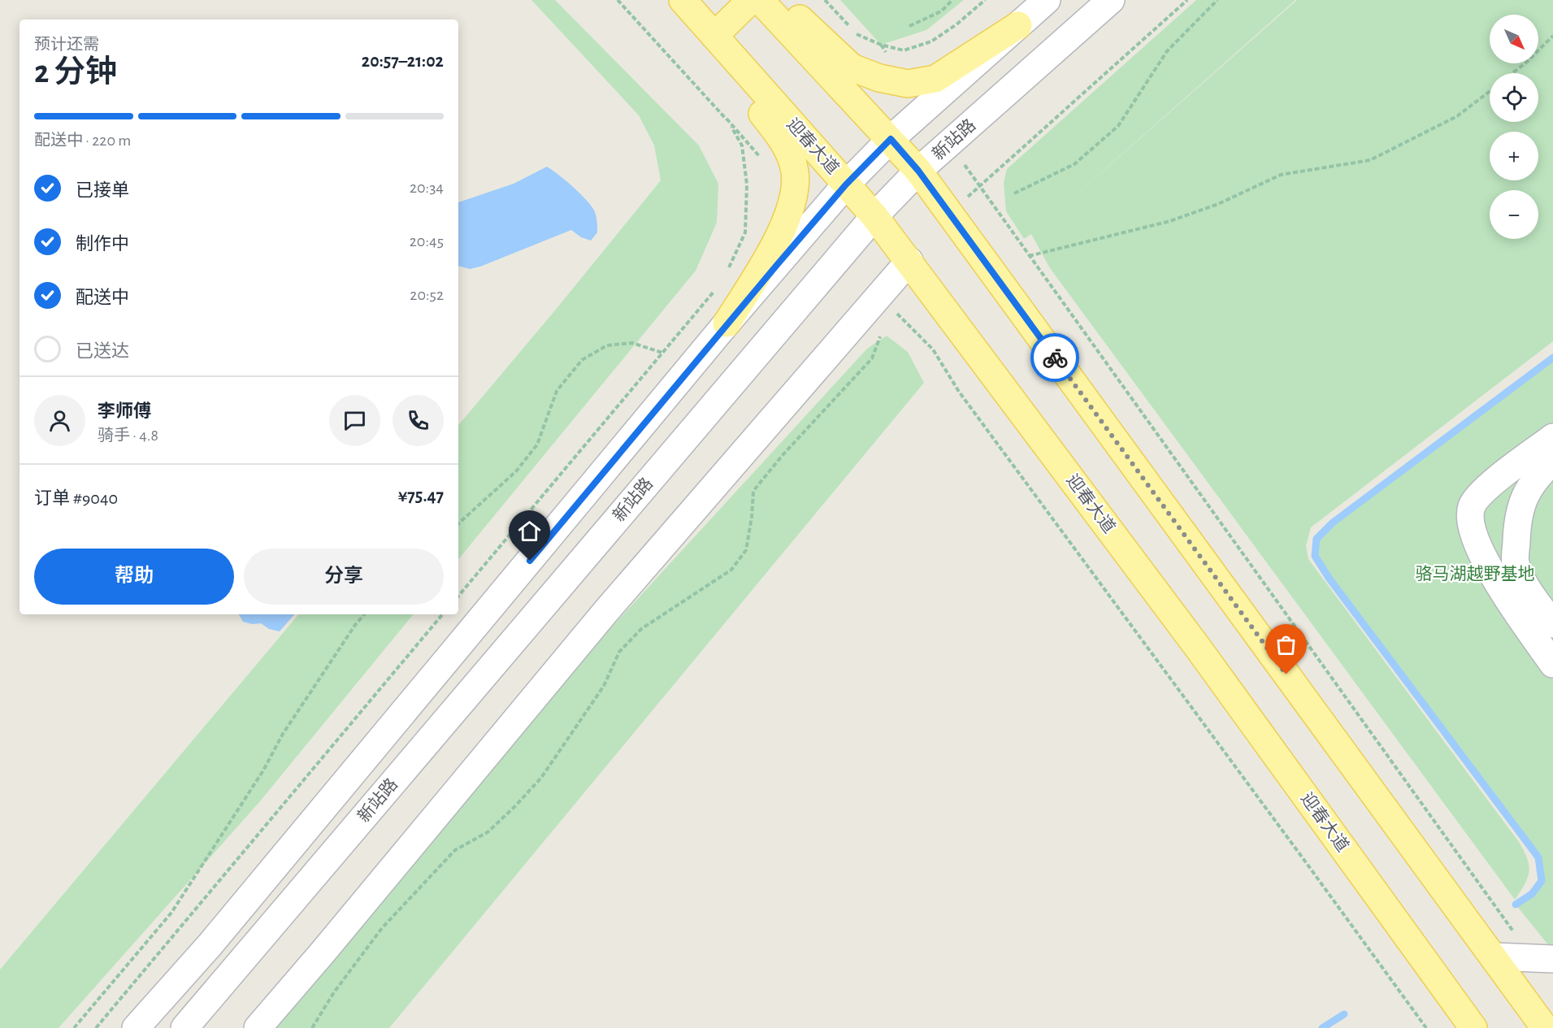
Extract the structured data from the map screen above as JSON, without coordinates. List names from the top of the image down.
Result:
{
  "streets": {
    "main road": ["迎春大道"],
    "street": ["新站路"]
  },
  "crossings": [
    ["新站路", "迎春大道"]
  ],
  "parks": ["骆马湖越野基地"],
  "north": "bottom right",
  "page": {
    "map_buttons": ["+", "−"],
    "heading": ["2 分钟", "预计还需", "20:57–21:02"],
    "panel": [
      "李师傅",
      "骑手 · 4.8",
      "订单 #9040",
      "¥75.47"
    ],
    "bar": "配送中 · 220 m",
    "list": [
      ["已接单", "20:34"],
      ["制作中", "20:45"],
      ["配送中", "20:52"],
      "已送达"
    ],
    "buttons": ["帮助", "分享"]
  }
}
